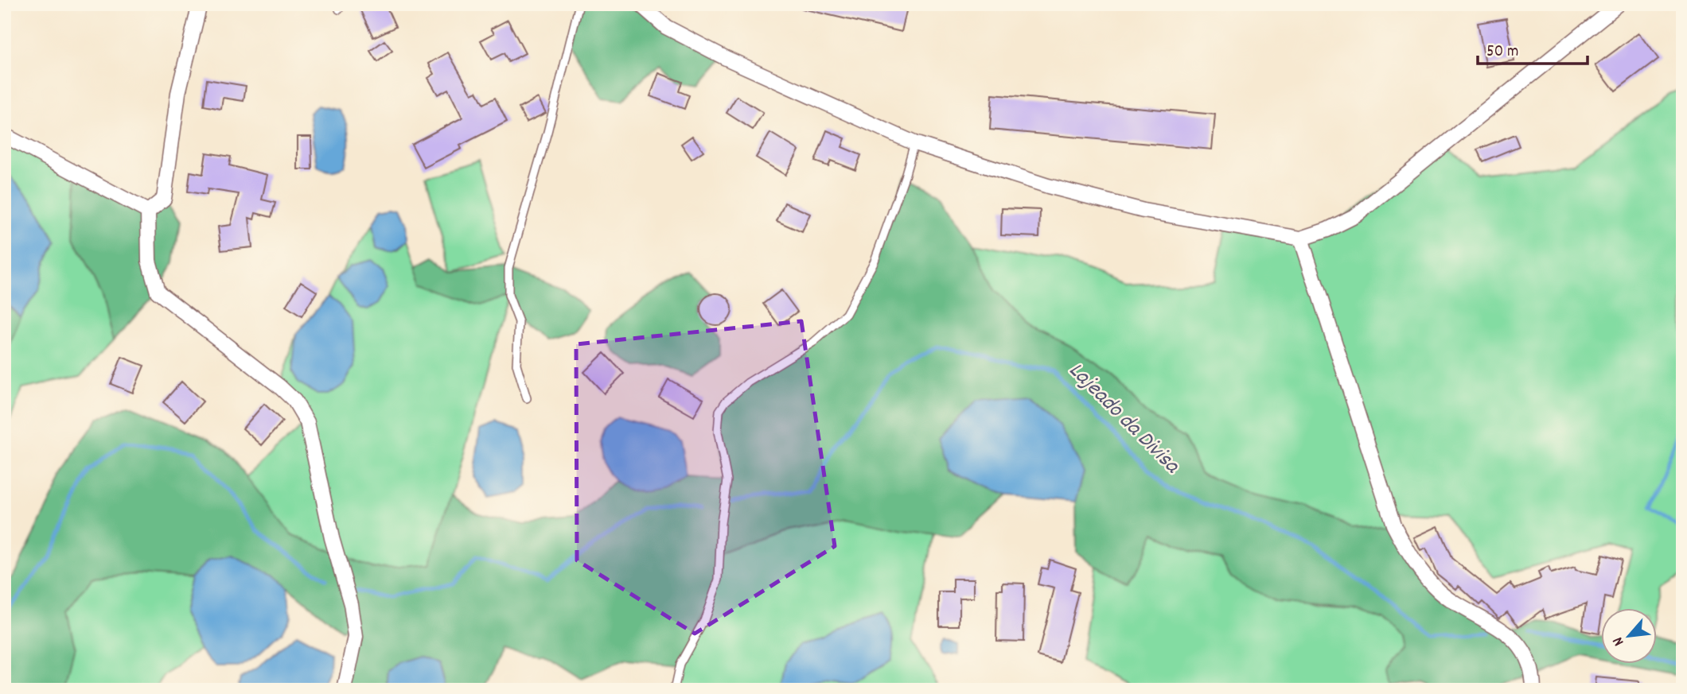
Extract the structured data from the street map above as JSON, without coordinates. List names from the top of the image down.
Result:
{
  "water": ["Lajeado da Divisa"],
  "scale_bar": "50 m",
  "north": "bottom left"
}
